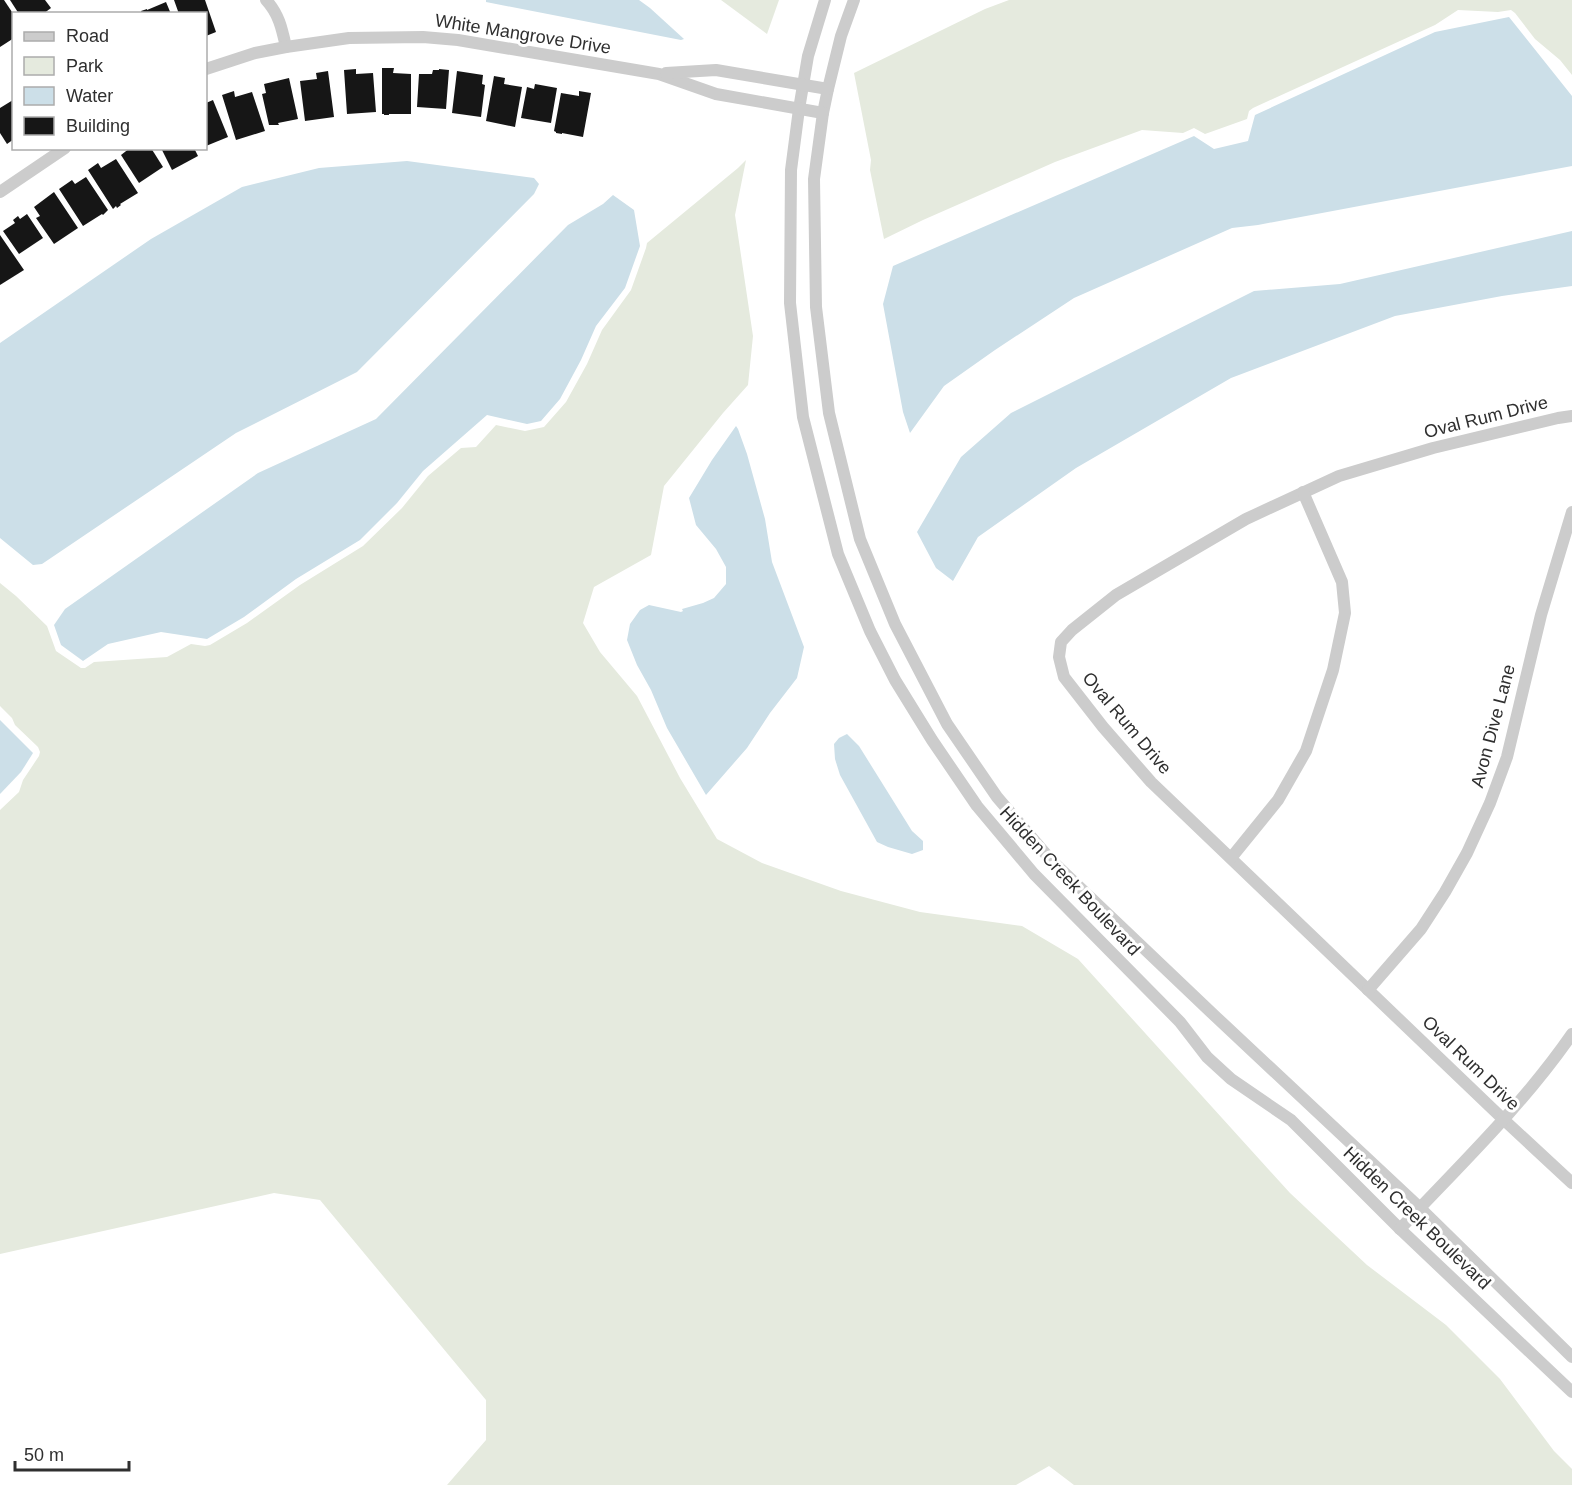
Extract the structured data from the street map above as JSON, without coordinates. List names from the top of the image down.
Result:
{
  "streets": {
    "street": [
      "White Mangrove Drive",
      "Oval Rum Drive",
      "Avon Dive Lane",
      "Hidden Creek Boulevard"
    ]
  },
  "crossings": [
    ["White Mangrove Drive", "Hidden Creek Boulevard"],
    ["Oval Rum Drive", "Avon Dive Lane"]
  ],
  "legend": [
    "Road",
    "Park",
    "Water",
    "Building"
  ],
  "scale_bar": "50 m"
}
